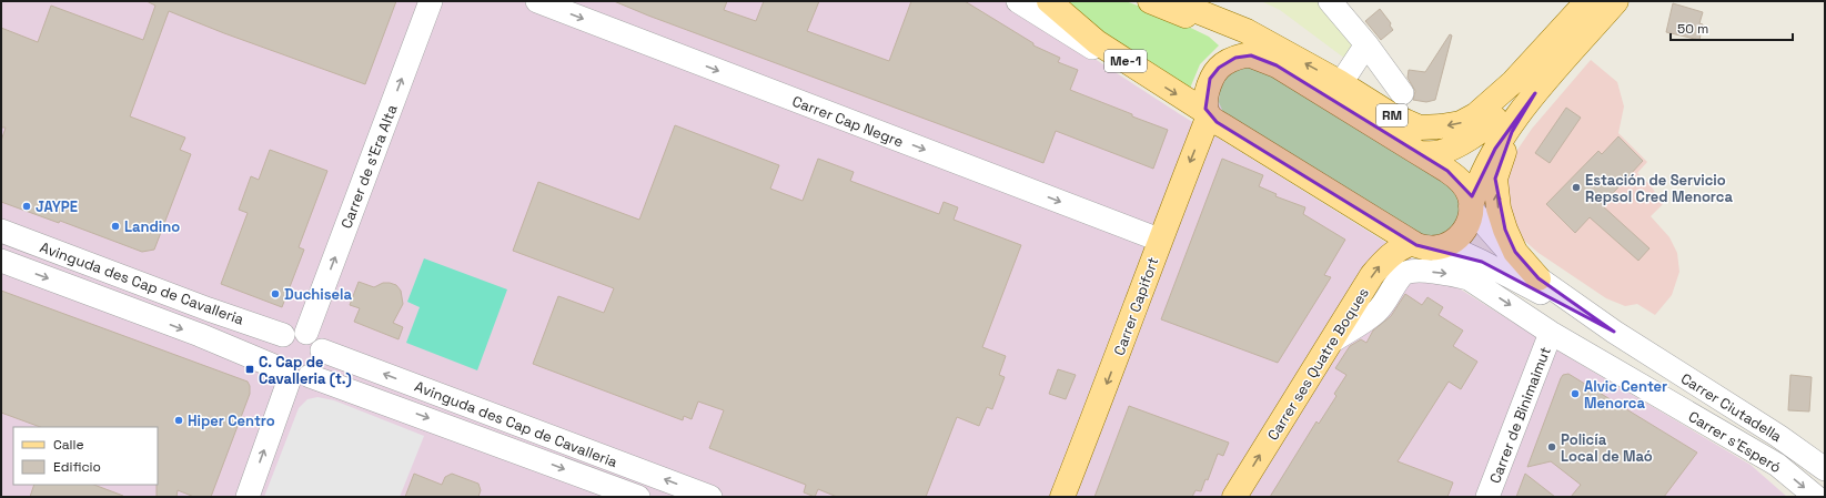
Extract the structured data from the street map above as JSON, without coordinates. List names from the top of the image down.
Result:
{
  "streets": {
    "main road": [
      "Me-1",
      "RM",
      "Carrer Capifort",
      "Carrer ses Quatre Boques"
    ],
    "street": [
      "Carrer Cap Negre",
      "Carrer de s'Era Alta",
      "Avinguda des Cap de Cavalleria",
      "Carrer Ciutadella",
      "Carrer de Binimaimut",
      "Carrer s'Esperó"
    ]
  },
  "crossings": [
    ["Me-1", "RM"],
    ["Me-1", "Carrer Capifort"],
    ["RM", "Carrer Capifort"],
    ["RM", "Carrer ses Quatre Boques"],
    ["RM", "Carrer Ciutadella"],
    ["Carrer Cap Negre", "Carrer Capifort"],
    ["Carrer de s'Era Alta", "Avinguda des Cap de Cavalleria"],
    ["Carrer ses Quatre Boques", "Carrer Ciutadella"],
    ["Carrer ses Quatre Boques", "Carrer s'Esperó"],
    ["Carrer de Binimaimut", "Carrer s'Esperó"]
  ],
  "one_way": [
    "Carrer Cap Negre",
    "Carrer de s'Era Alta",
    "Carrer Capifort",
    "Carrer ses Quatre Boques",
    "Carrer s'Esperó"
  ],
  "places": {
    "other": [
      "Estación de Servicio Repsol Cred Menorca",
      "JAYPE",
      "Landino",
      "Duchisela",
      "Alvic Center Menorca",
      "Hiper Centro",
      "Policía Local de Maó"
    ],
    "transit": ["C. Cap de Cavalleria (t.)"]
  },
  "legend": ["Calle", "Edificio"],
  "scale_bar": "50 m"
}
